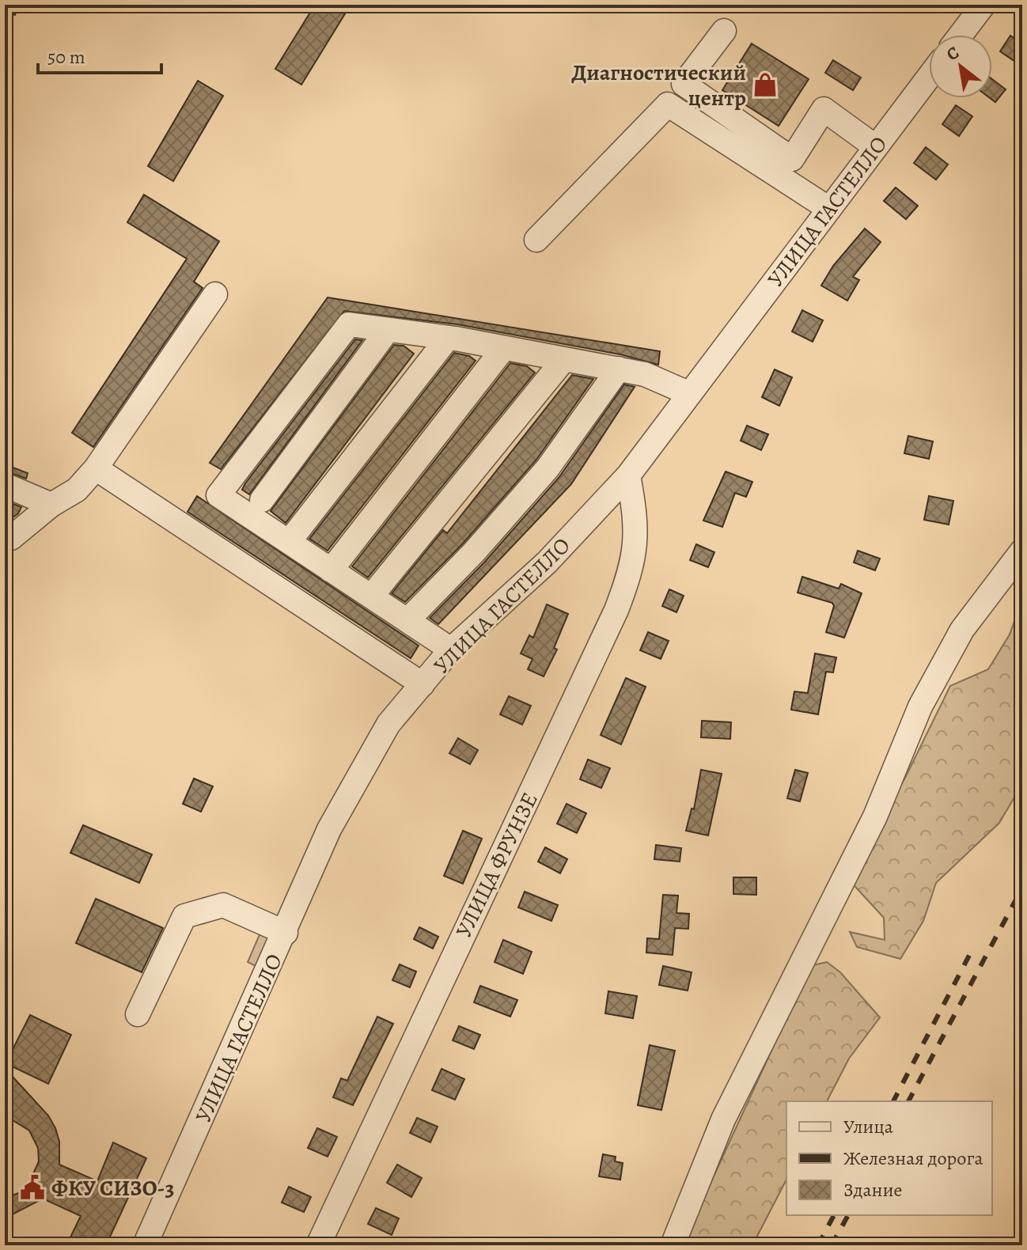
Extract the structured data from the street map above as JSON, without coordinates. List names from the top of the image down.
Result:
{
  "streets": {
    "street": ["УЛИЦА ГАСТЕЛЛО", "УЛИЦА ФРУНЗЕ"]
  },
  "crossings": [
    ["УЛИЦА ГАСТЕЛЛО", "УЛИЦА ФРУНЗЕ"]
  ],
  "places": {
    "shop": ["Диагностический центр"],
    "public building": ["ФКУ СИЗО-3"]
  },
  "legend": ["Улица", "Железная дорога", "Здание"],
  "scale_bar": "50 m",
  "north": "top left"
}
